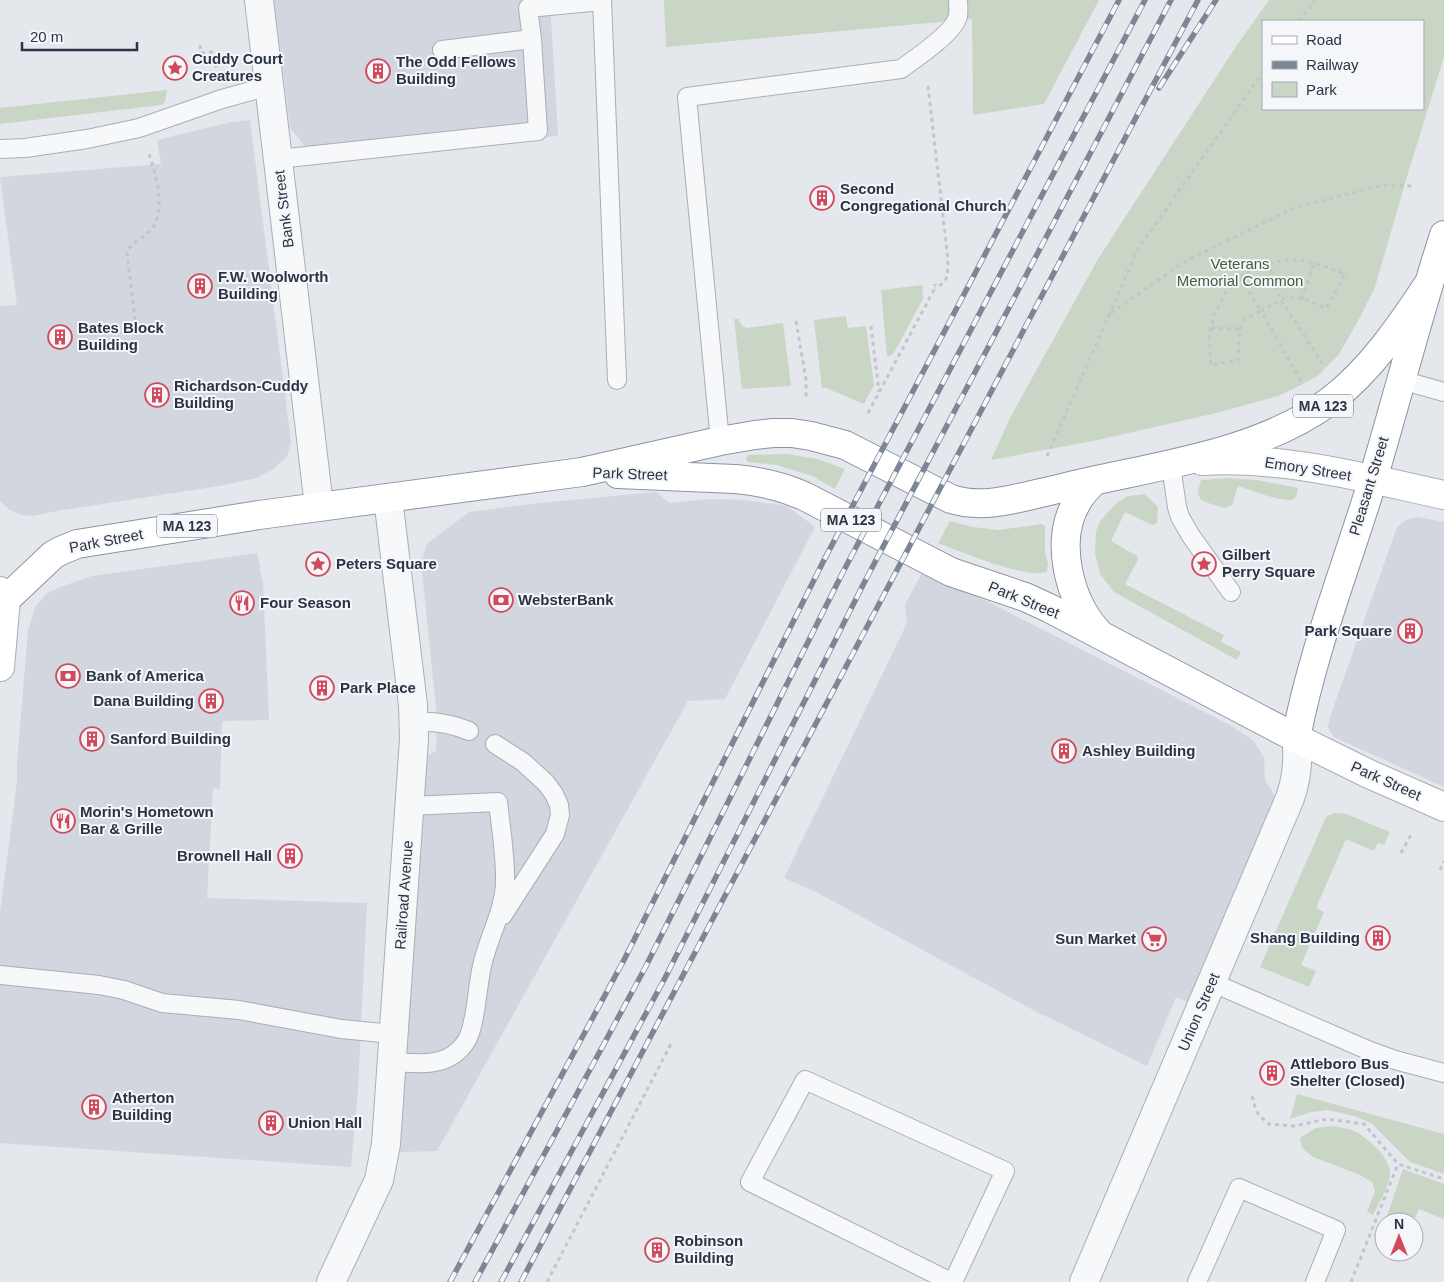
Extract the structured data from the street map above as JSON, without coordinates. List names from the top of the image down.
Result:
{
  "streets": {
    "main road": [
      "MA 123",
      "Emory Street",
      "Park Street",
      "Pleasant Street"
    ],
    "street": ["Bank Street", "Railroad Avenue", "Union Street"]
  },
  "crossings": [
    ["Bank Street", "Park Street"],
    ["MA 123", "Emory Street"],
    ["MA 123", "Park Street"],
    ["MA 123", "Pleasant Street"],
    ["Emory Street", "Park Street"],
    ["Emory Street", "Pleasant Street"],
    ["Park Street", "Pleasant Street"],
    ["Park Street", "Railroad Avenue"],
    ["Park Street", "Union Street"],
    ["Pleasant Street", "Union Street"]
  ],
  "parks": ["Veterans Memorial Common"],
  "places": {
    "place": ["Cuddy Court Creatures", "Peters Square", "Gilbert Perry Square"],
    "building": [
      "The Odd Fellows Building",
      "Second Congregational Church",
      "F.W. Woolworth Building",
      "Bates Block Building",
      "Richardson-Cuddy Building",
      "Park Square",
      "Park Place",
      "Dana Building",
      "Sanford Building",
      "Ashley Building",
      "Brownell Hall",
      "Shang Building",
      "Attleboro Bus Shelter (Closed)",
      "Atherton Building",
      "Union Hall",
      "Robinson Building"
    ],
    "bank": ["WebsterBank", "Bank of America"],
    "restaurant": ["Four Season", "Morin's Hometown Bar & Grille"],
    "supermarket": ["Sun Market"]
  },
  "legend": ["Road", "Railway", "Park"],
  "scale_bar": "20 m",
  "north": "top"
}
